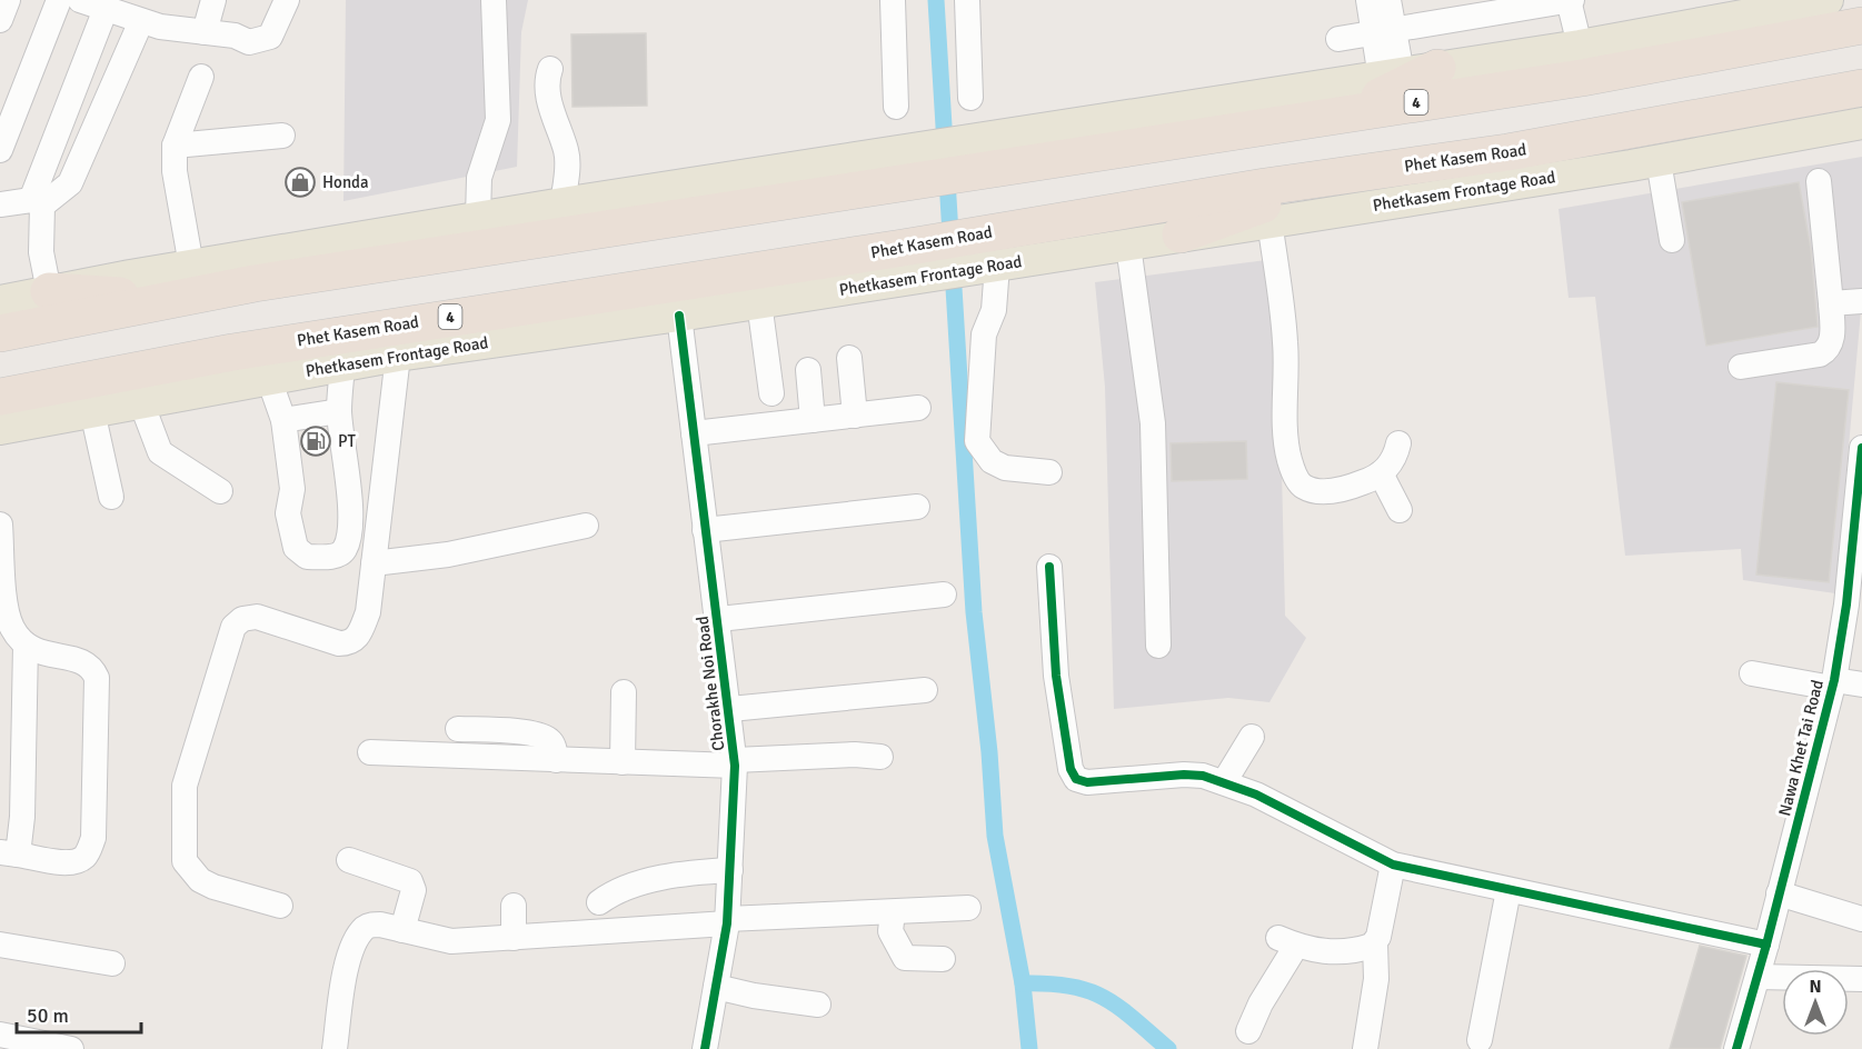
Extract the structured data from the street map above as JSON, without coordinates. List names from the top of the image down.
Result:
{
  "streets": {
    "highway": ["4", "Phet Kasem Road"],
    "main road": ["Phetkasem Frontage Road"],
    "street": ["Chorakhe Noi Road", "Nawa Khet Tai Road"]
  },
  "crossings": [
    ["Phet Kasem Road", "Phetkasem Frontage Road"],
    ["Phetkasem Frontage Road", "Chorakhe Noi Road"]
  ],
  "places": {
    "shop": ["Honda"],
    "fuel station": ["PT"]
  },
  "scale_bar": "50 m",
  "north": "top"
}
